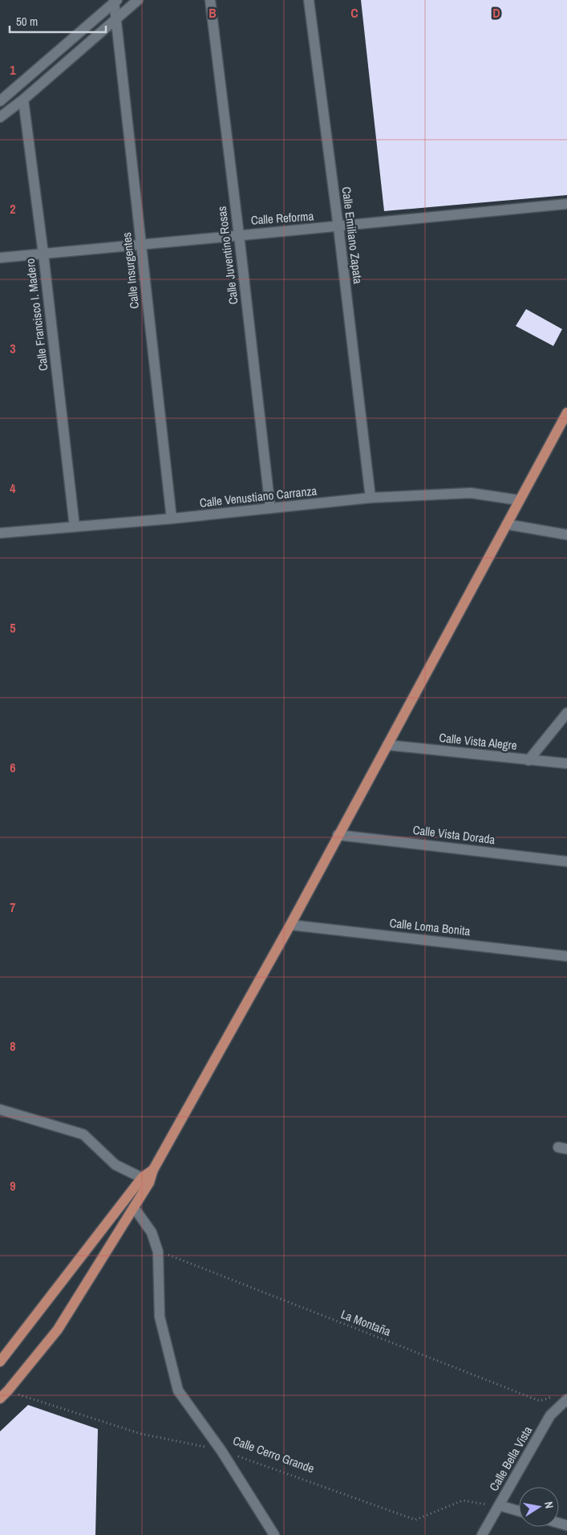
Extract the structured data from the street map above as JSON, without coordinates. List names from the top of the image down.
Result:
{
  "streets": {
    "street": [
      "Calle Reforma",
      "Calle Emiliano Zapata",
      "Calle Juventino Rosas",
      "Calle Insurgentes",
      "Calle Francisco I. Madero",
      "Calle Venustiano Carranza",
      "Calle Vista Alegre",
      "Calle Vista Dorada",
      "Calle Loma Bonita",
      "Calle Bella Vista"
    ],
    "path": ["La Montaña", "Calle Cerro Grande"]
  },
  "crossings": [
    ["Calle Reforma", "Calle Emiliano Zapata"],
    ["Calle Reforma", "Calle Juventino Rosas"],
    ["Calle Reforma", "Calle Insurgentes"],
    ["Calle Reforma", "Calle Francisco I. Madero"],
    ["Calle Emiliano Zapata", "Calle Venustiano Carranza"],
    ["Calle Juventino Rosas", "Calle Venustiano Carranza"],
    ["Calle Insurgentes", "Calle Venustiano Carranza"],
    ["Calle Francisco I. Madero", "Calle Venustiano Carranza"],
    ["Calle Cerro Grande", "Calle Bella Vista"]
  ],
  "scale_bar": "50 m",
  "north": "right",
  "grid": {
    "columns": ["B", "C", "D"],
    "rows": [
      "1",
      "2",
      "3",
      "4",
      "5",
      "6",
      "7",
      "8",
      "9"
    ]
  }
}
